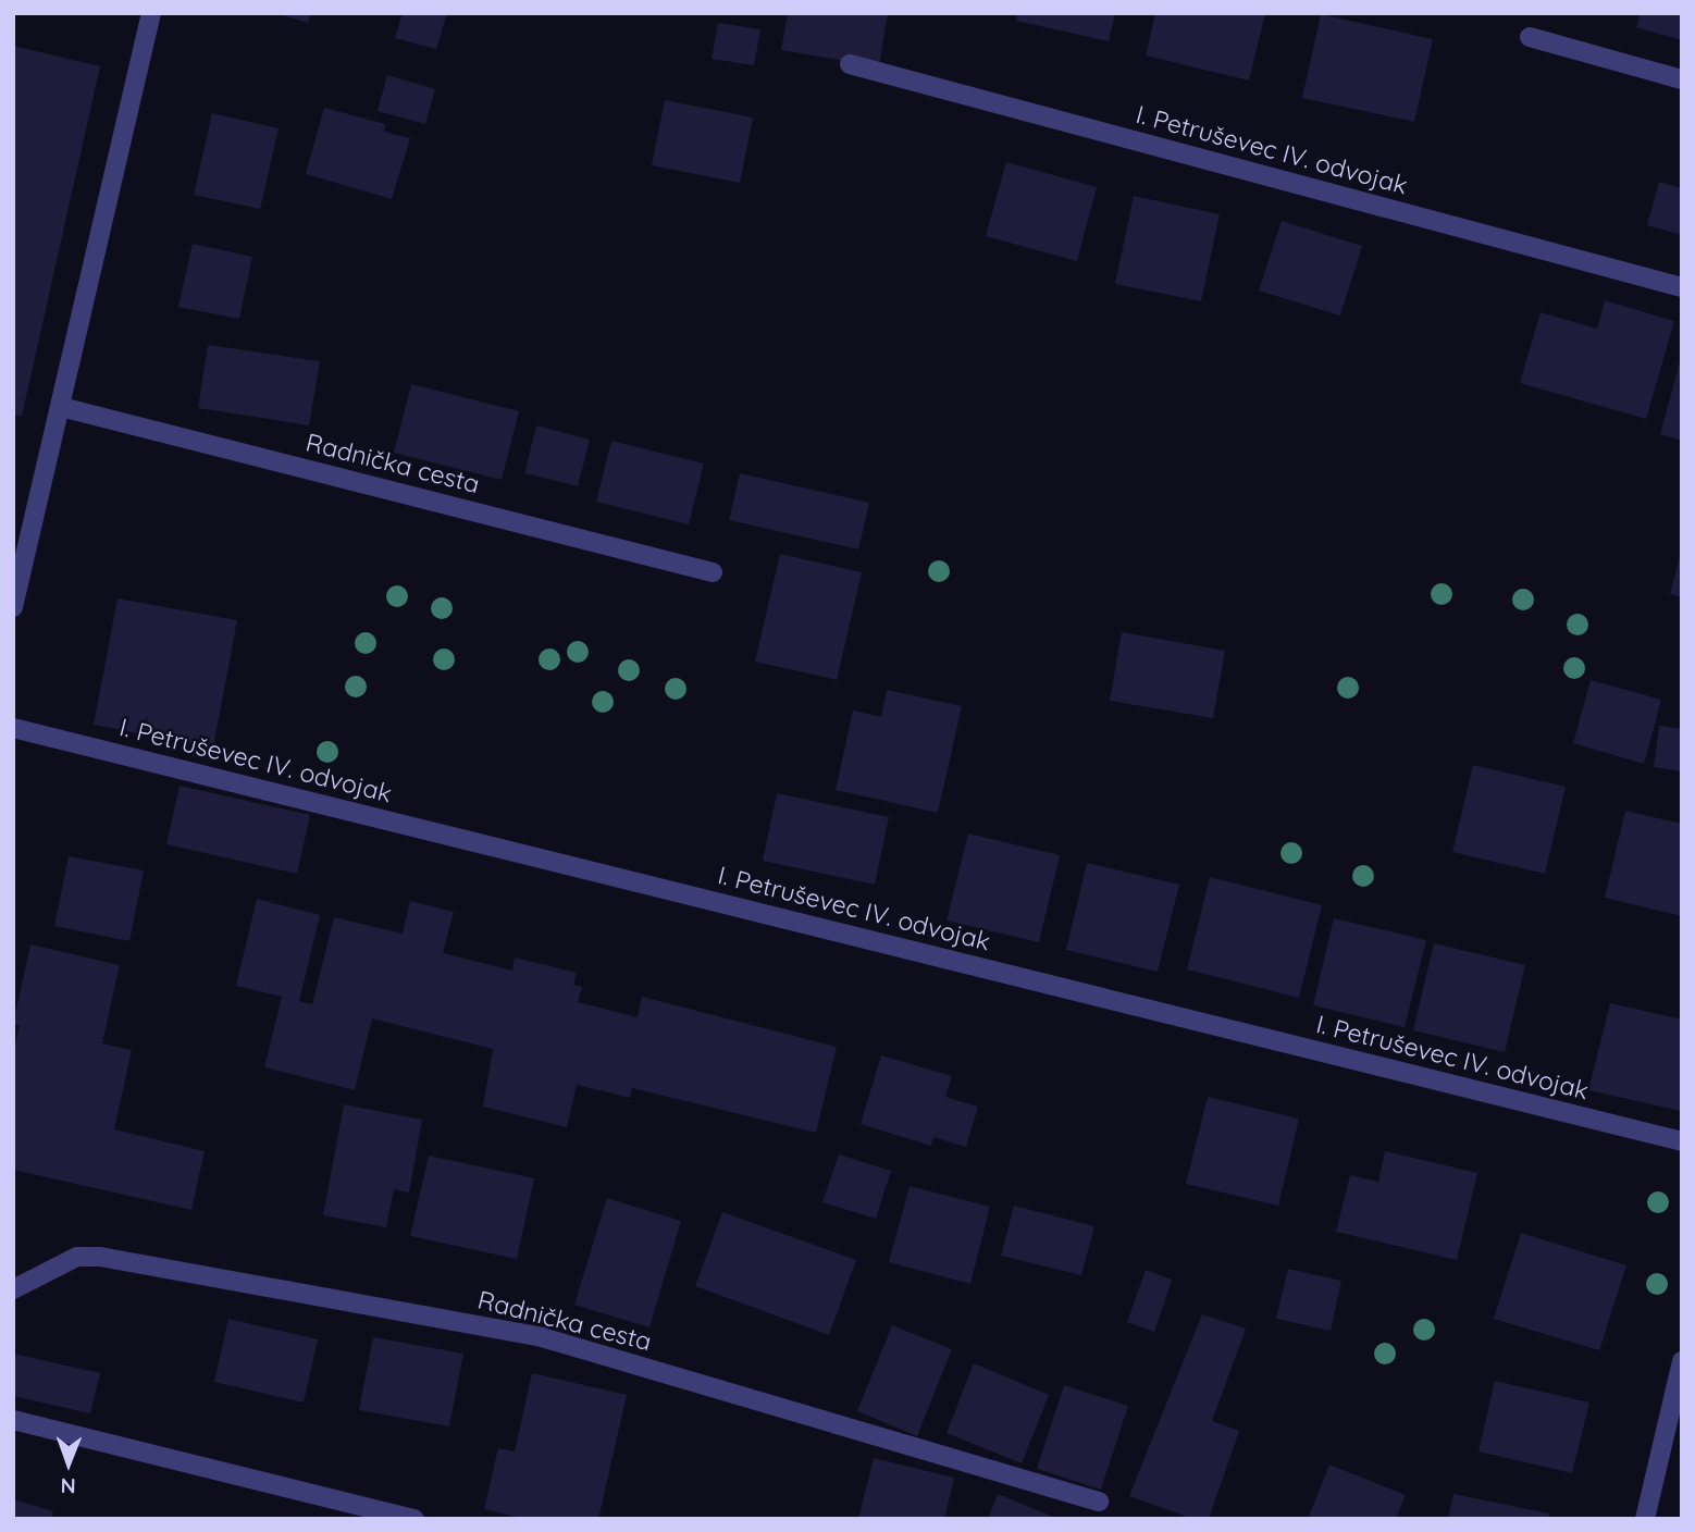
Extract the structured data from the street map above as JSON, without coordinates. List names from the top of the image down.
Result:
{
  "streets": {
    "street": ["I. Petruševec IV. odvojak", "Radnička cesta"]
  },
  "north": "bottom"
}
